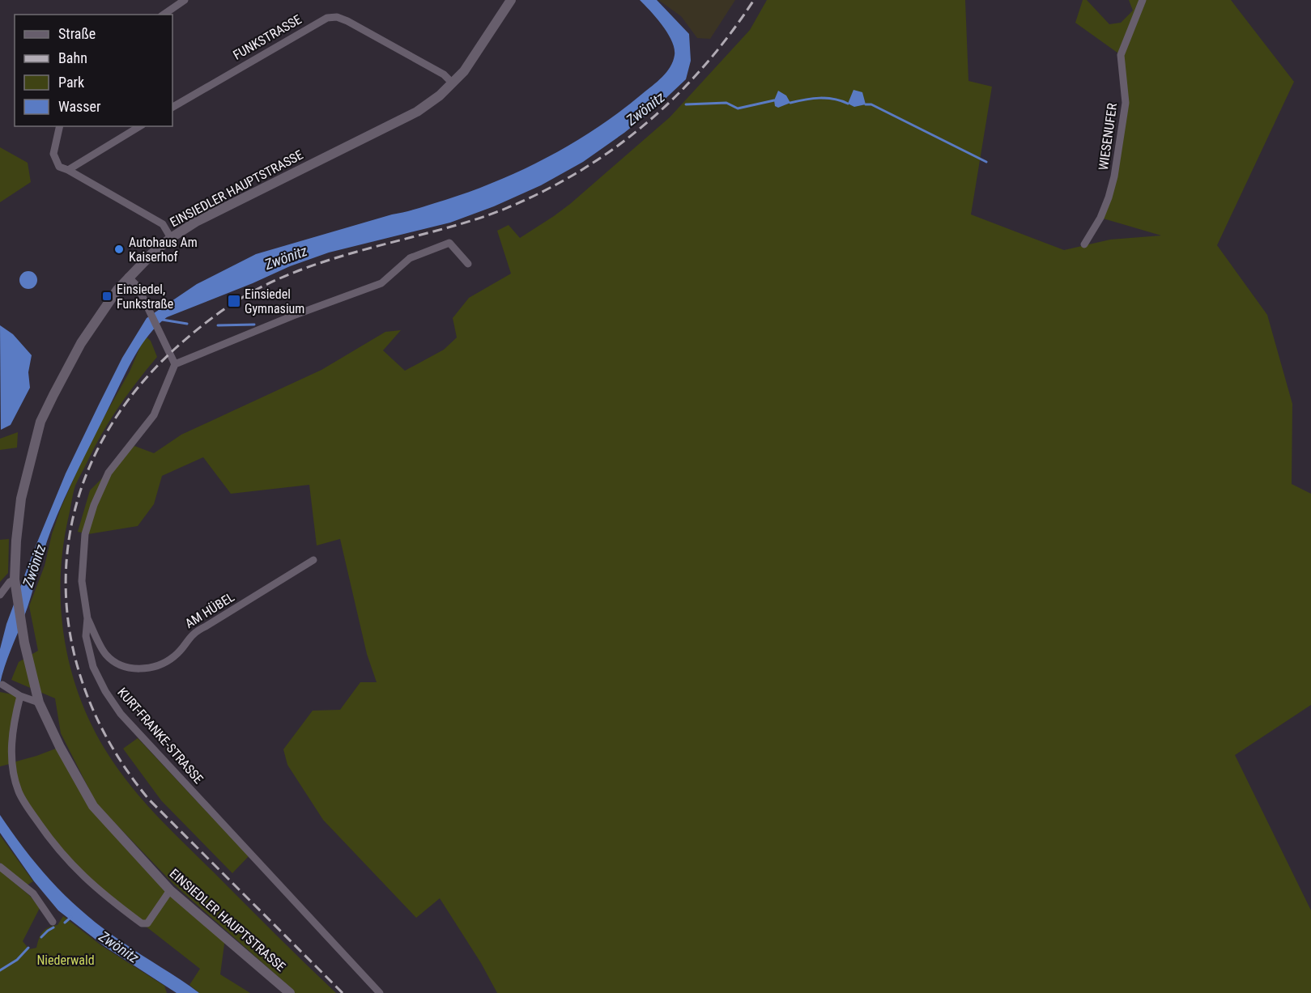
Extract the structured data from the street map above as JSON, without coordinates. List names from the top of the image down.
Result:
{
  "streets": {
    "main road": ["EINSIEDLER HAUPTSTRASSE"],
    "street": [
      "FUNKSTRASSE",
      "WIESENUFER",
      "AM HÜBEL",
      "KURT-FRANKE-STRASSE"
    ]
  },
  "crossings": [
    ["FUNKSTRASSE", "EINSIEDLER HAUPTSTRASSE"],
    ["AM HÜBEL", "KURT-FRANKE-STRASSE"]
  ],
  "water": ["Zwönitz"],
  "parks": ["Niederwald"],
  "places": {
    "other": ["Autohaus Am Kaiserhof"],
    "transit": ["Einsiedel, Funkstraße", "Einsiedel Gymnasium"]
  },
  "legend": [
    "Straße",
    "Bahn",
    "Park",
    "Wasser"
  ]
}
